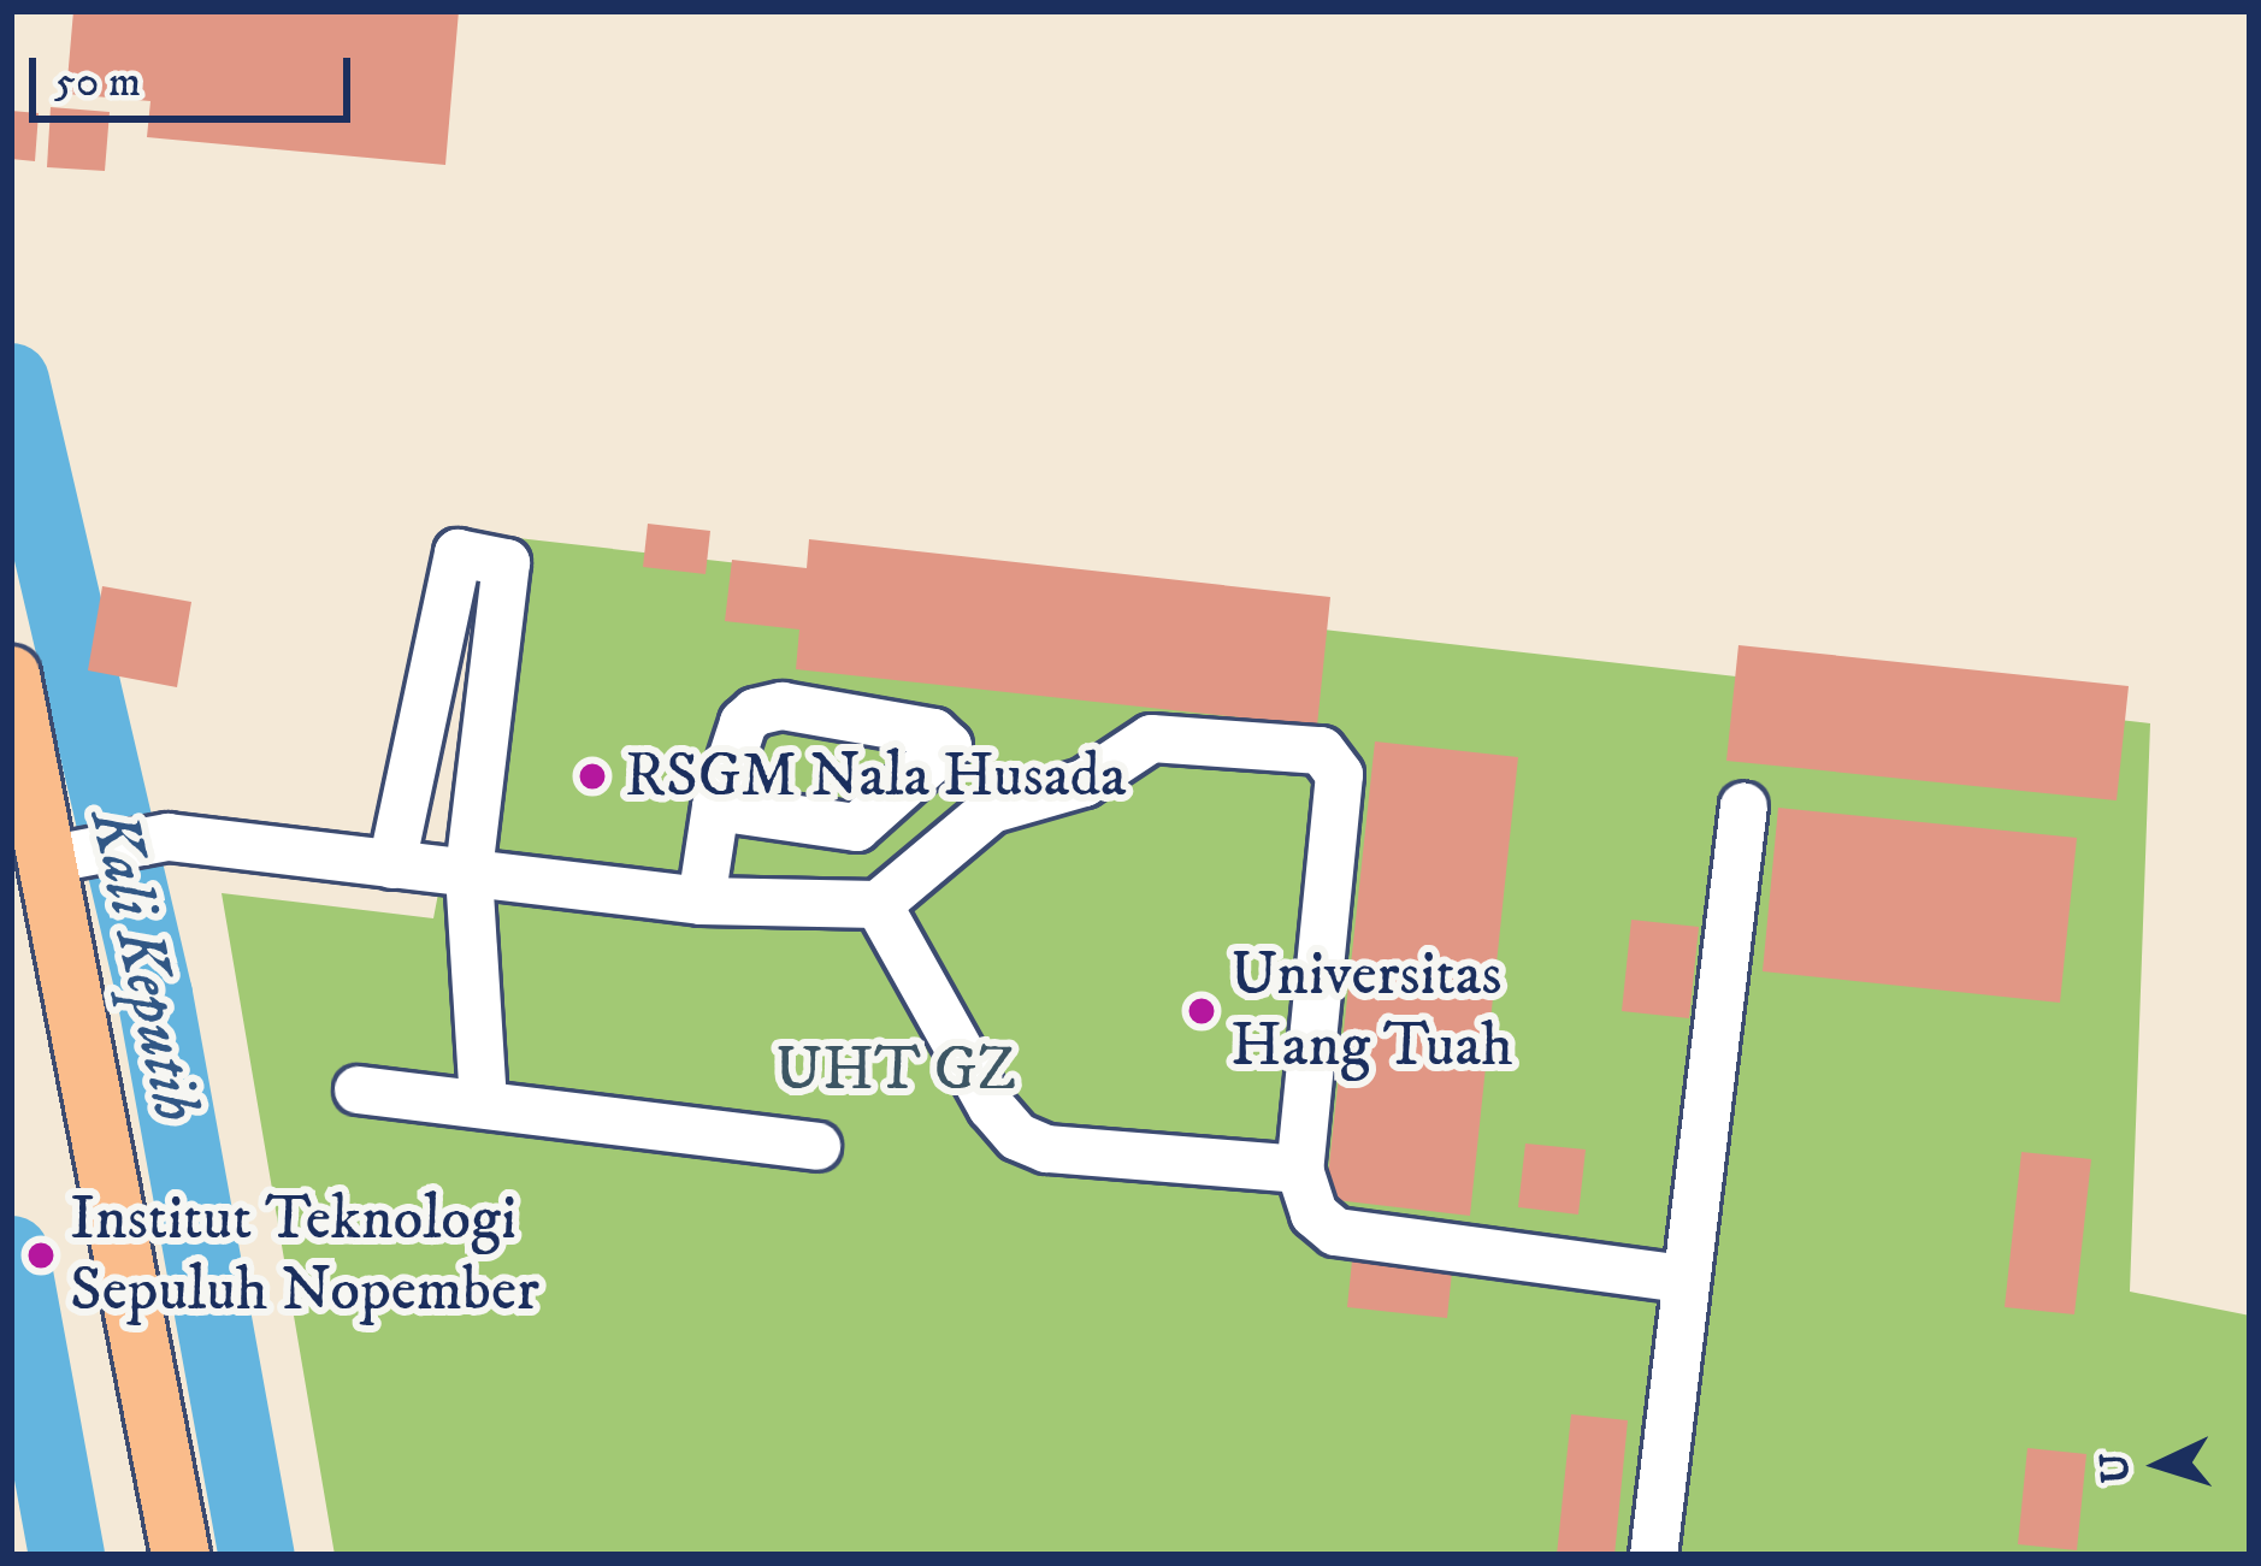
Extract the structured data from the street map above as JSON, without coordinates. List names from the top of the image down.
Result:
{
  "water": ["Kali Keputih"],
  "parks": ["UHT GZ"],
  "places": ["RSGM Nala Husada", "Universitas Hang Tuah", "Institut Teknologi Sepuluh Nopember"],
  "scale_bar": "50 m",
  "north": "left"
}
